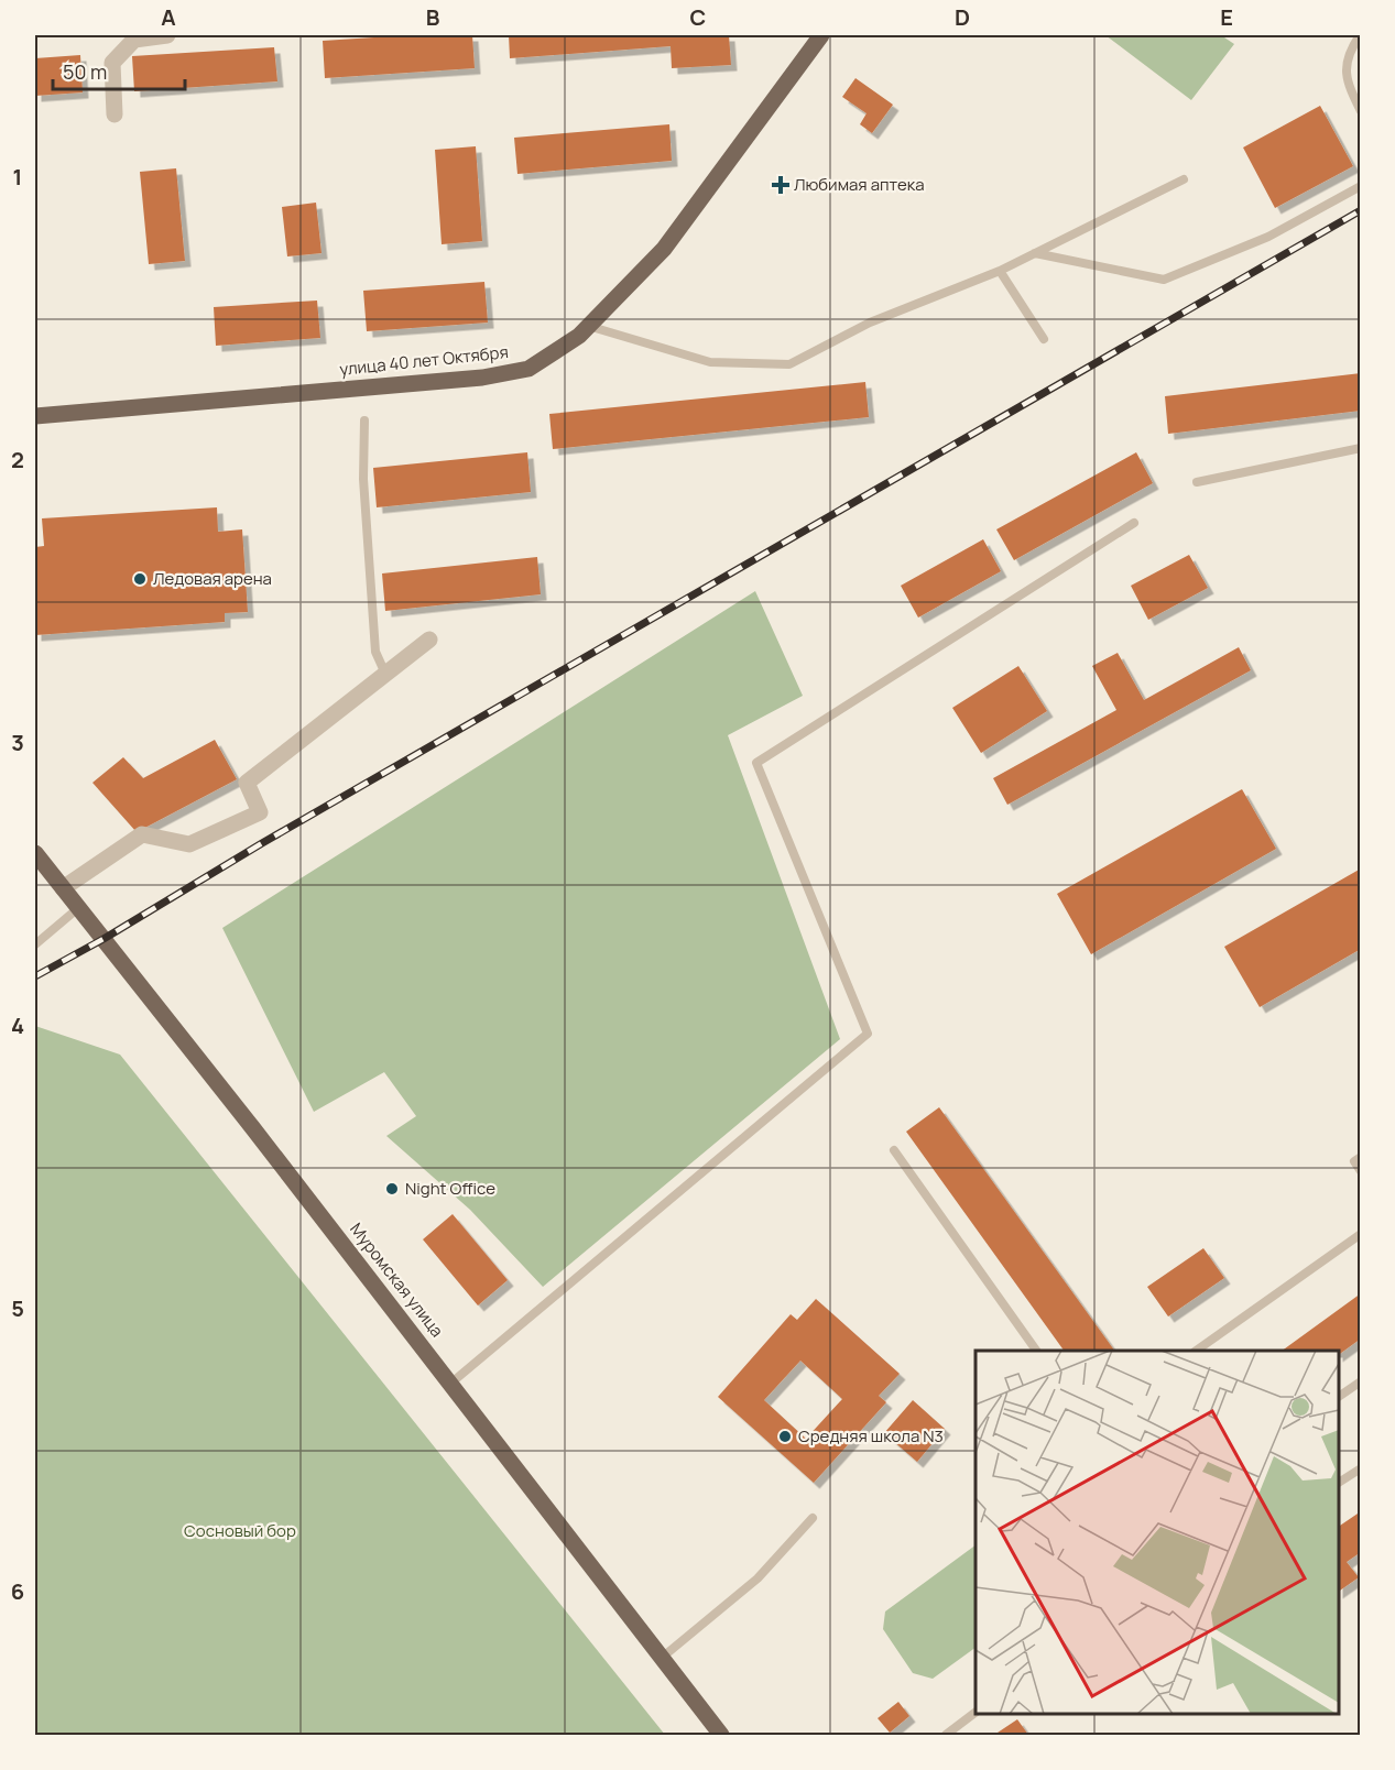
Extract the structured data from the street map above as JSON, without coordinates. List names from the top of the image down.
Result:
{
  "streets": {
    "main road": ["улица 40 лет Октября", "Муромская улица"]
  },
  "parks": ["Сосновый бор"],
  "places": {
    "health": ["Любимая аптека"],
    "other": ["Ледовая арена", "Night Office", "Средняя школа N3"]
  },
  "scale_bar": "50 m",
  "grid": {
    "columns": [
      "A",
      "B",
      "C",
      "D",
      "E"
    ],
    "rows": [
      "1",
      "2",
      "3",
      "4",
      "5",
      "6"
    ]
  }
}
